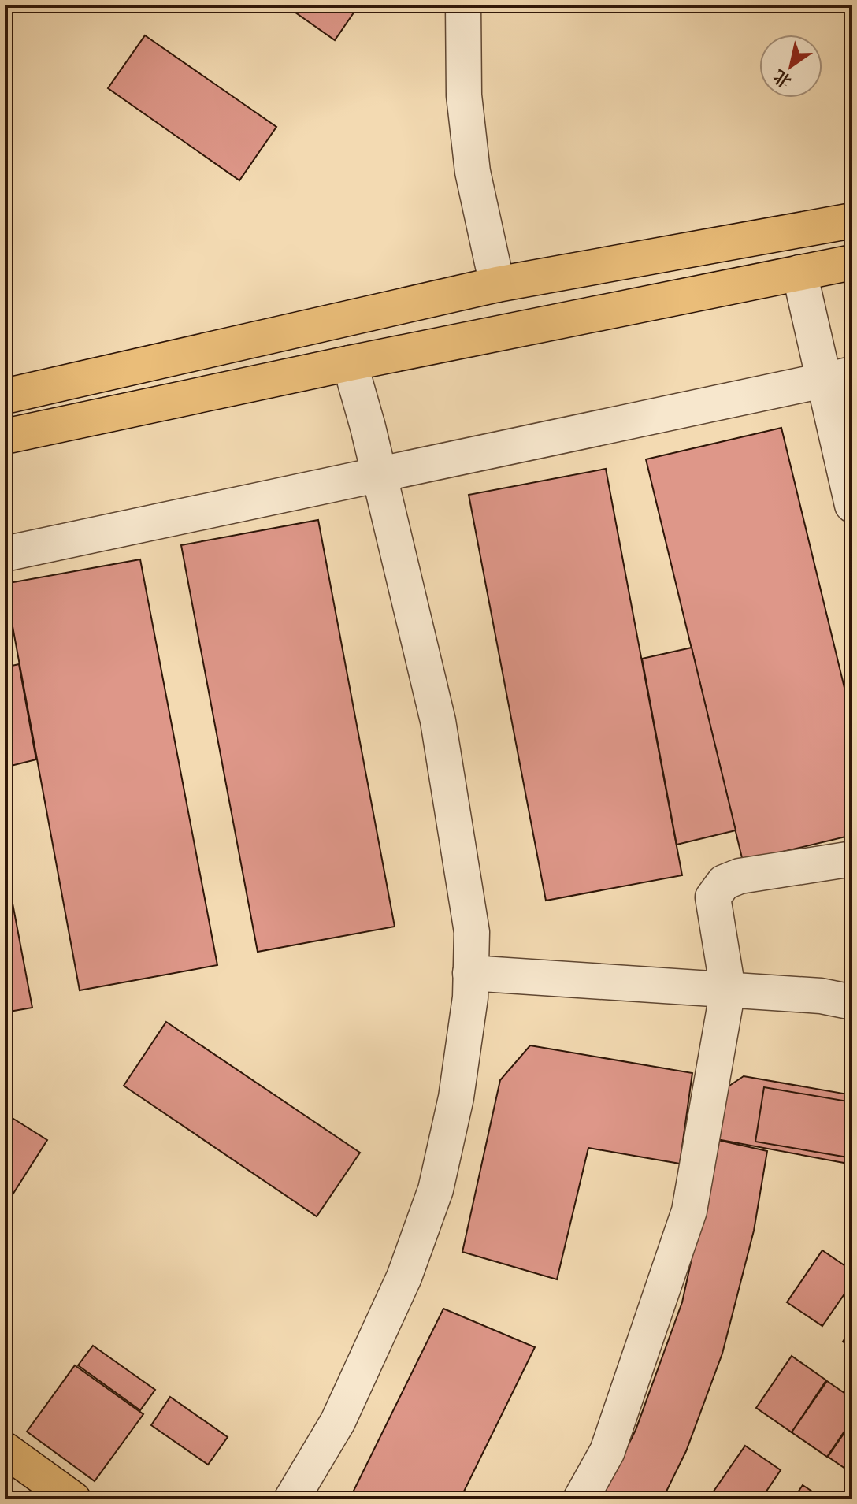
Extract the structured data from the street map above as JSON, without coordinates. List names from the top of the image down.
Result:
{
  "north": "bottom left"
}
